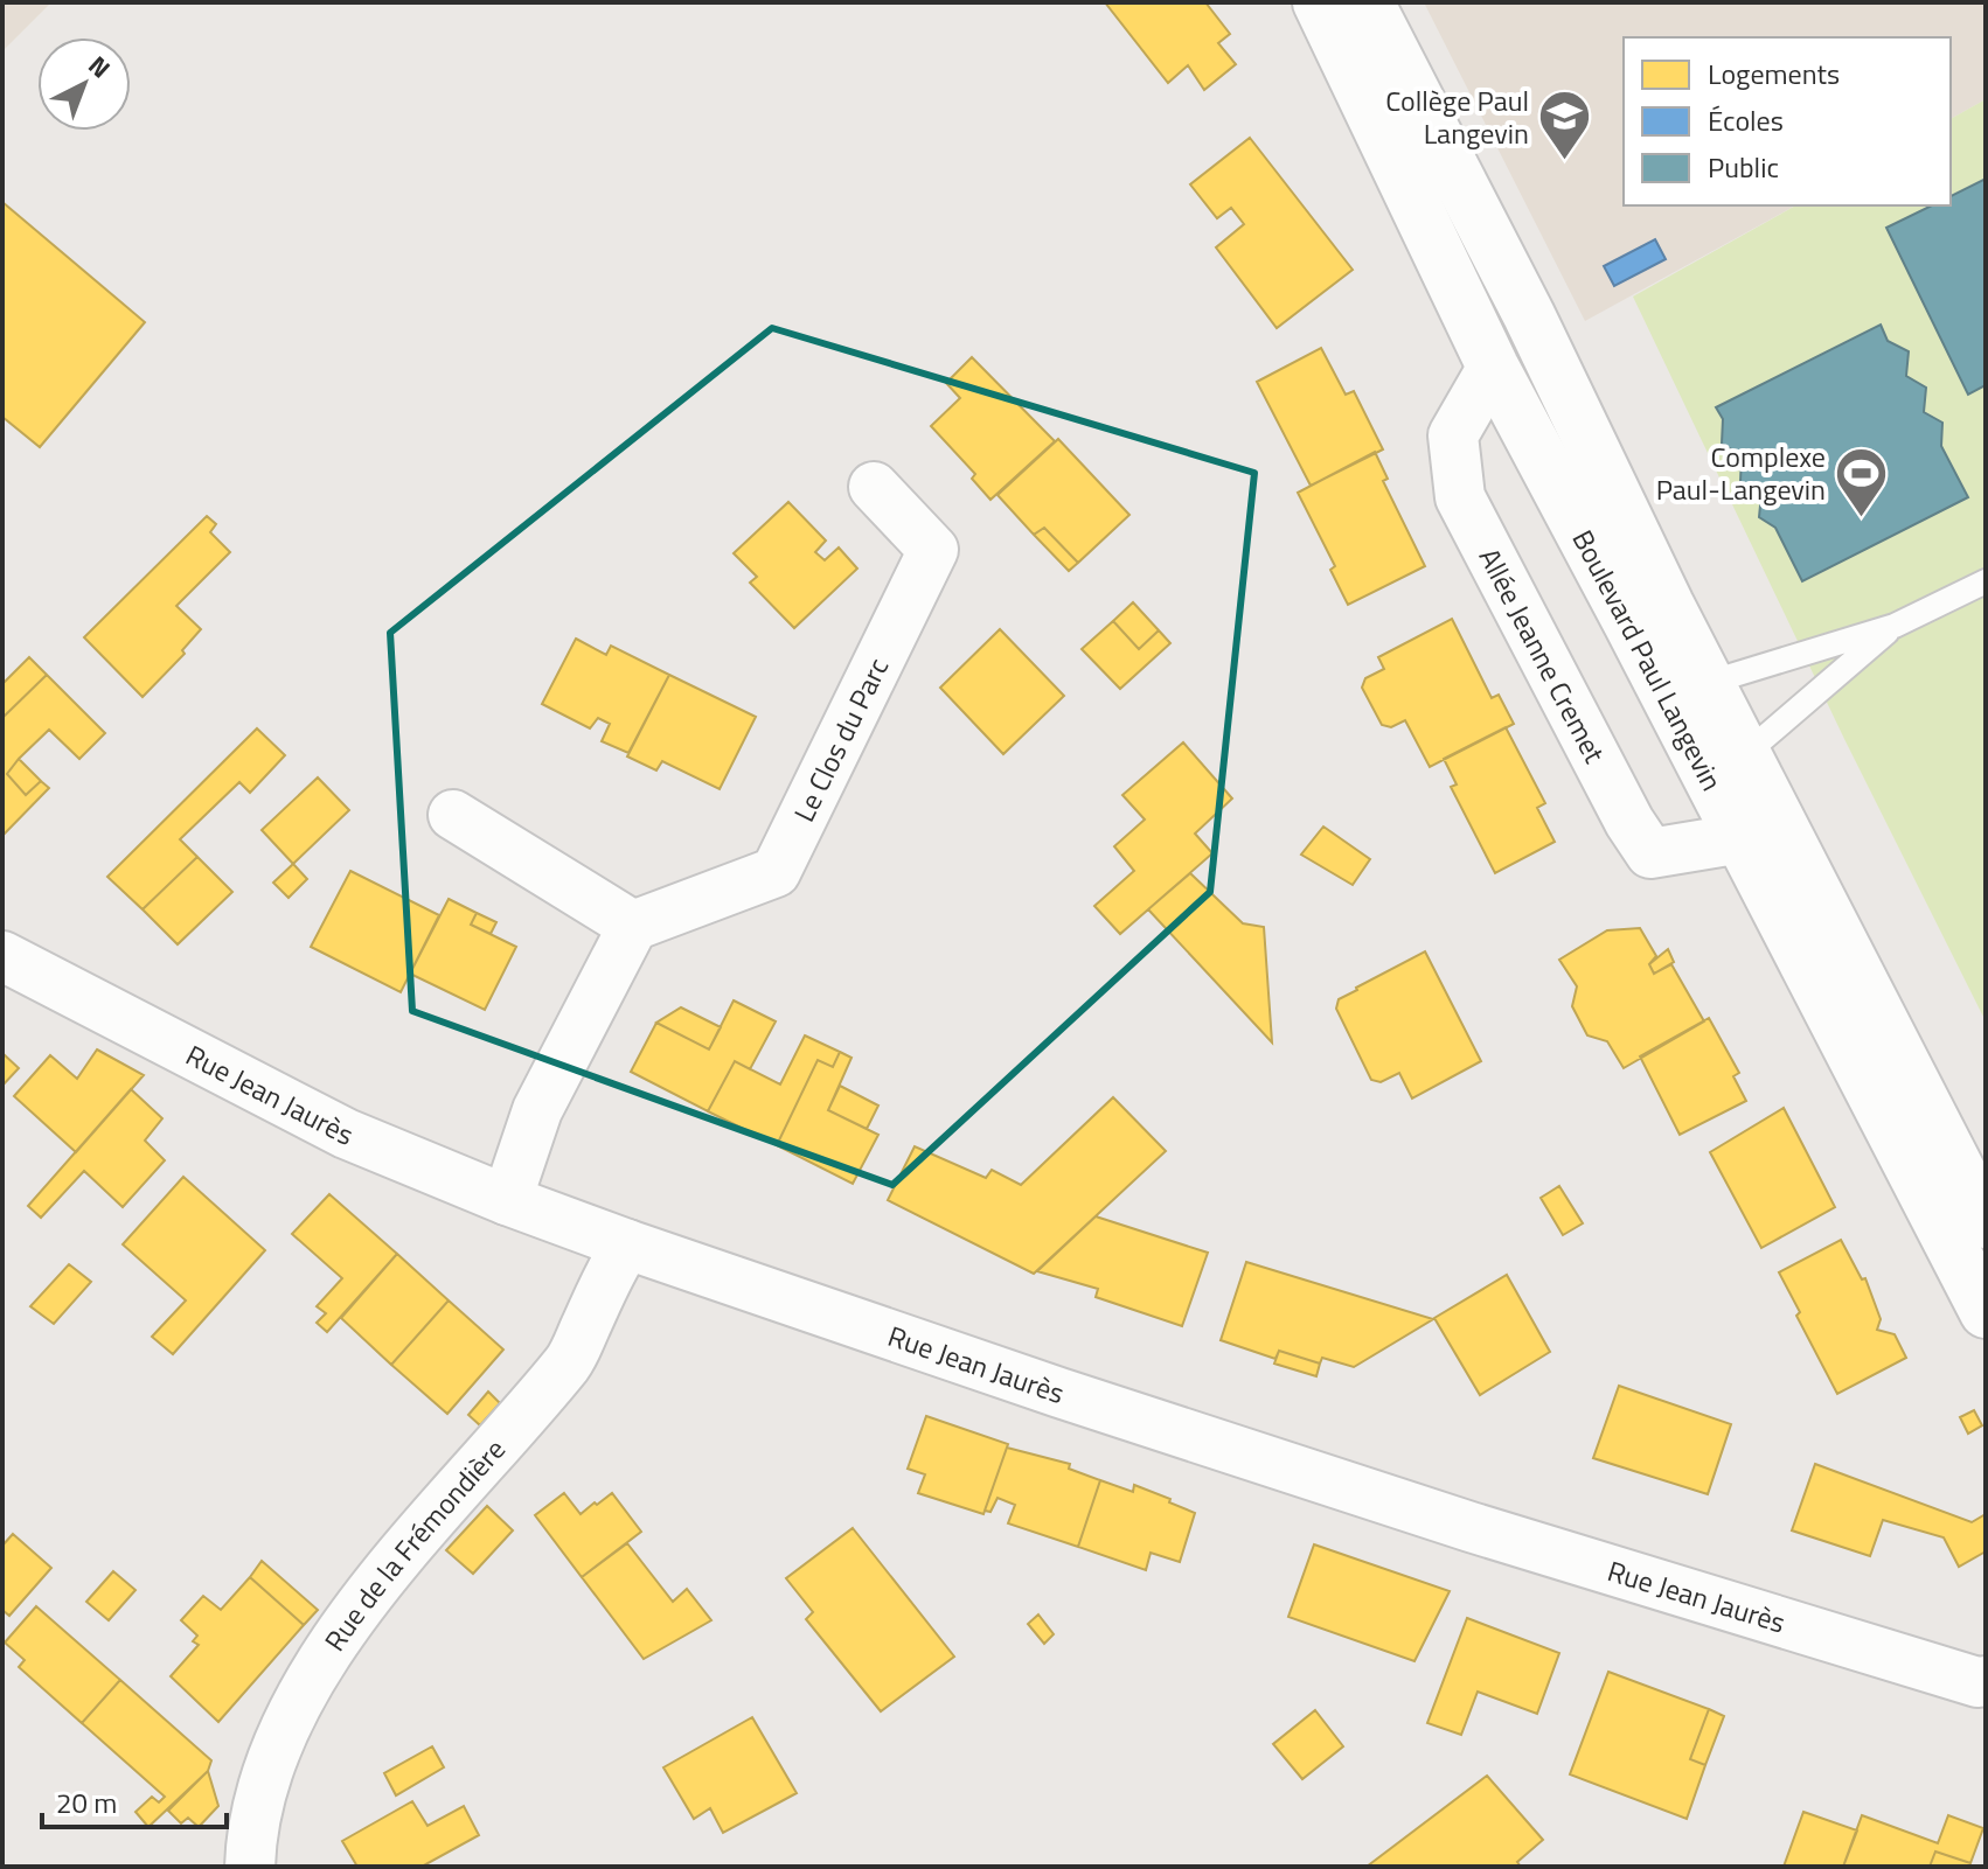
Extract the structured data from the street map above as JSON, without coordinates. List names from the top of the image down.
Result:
{
  "streets": {
    "street": [
      "Allée Jeanne Cremet",
      "Boulevard Paul Langevin",
      "Le Clos du Parc",
      "Rue Jean Jaurès",
      "Rue de la Frémondière"
    ]
  },
  "crossings": [
    ["Allée Jeanne Cremet", "Boulevard Paul Langevin"],
    ["Rue Jean Jaurès", "Rue de la Frémondière"]
  ],
  "places": {
    "school or university": ["Collège Paul Langevin"],
    "sports": ["Complexe Paul-Langevin"]
  },
  "legend": ["Logements", "Écoles", "Public"],
  "scale_bar": "20 m",
  "north": "top right"
}
